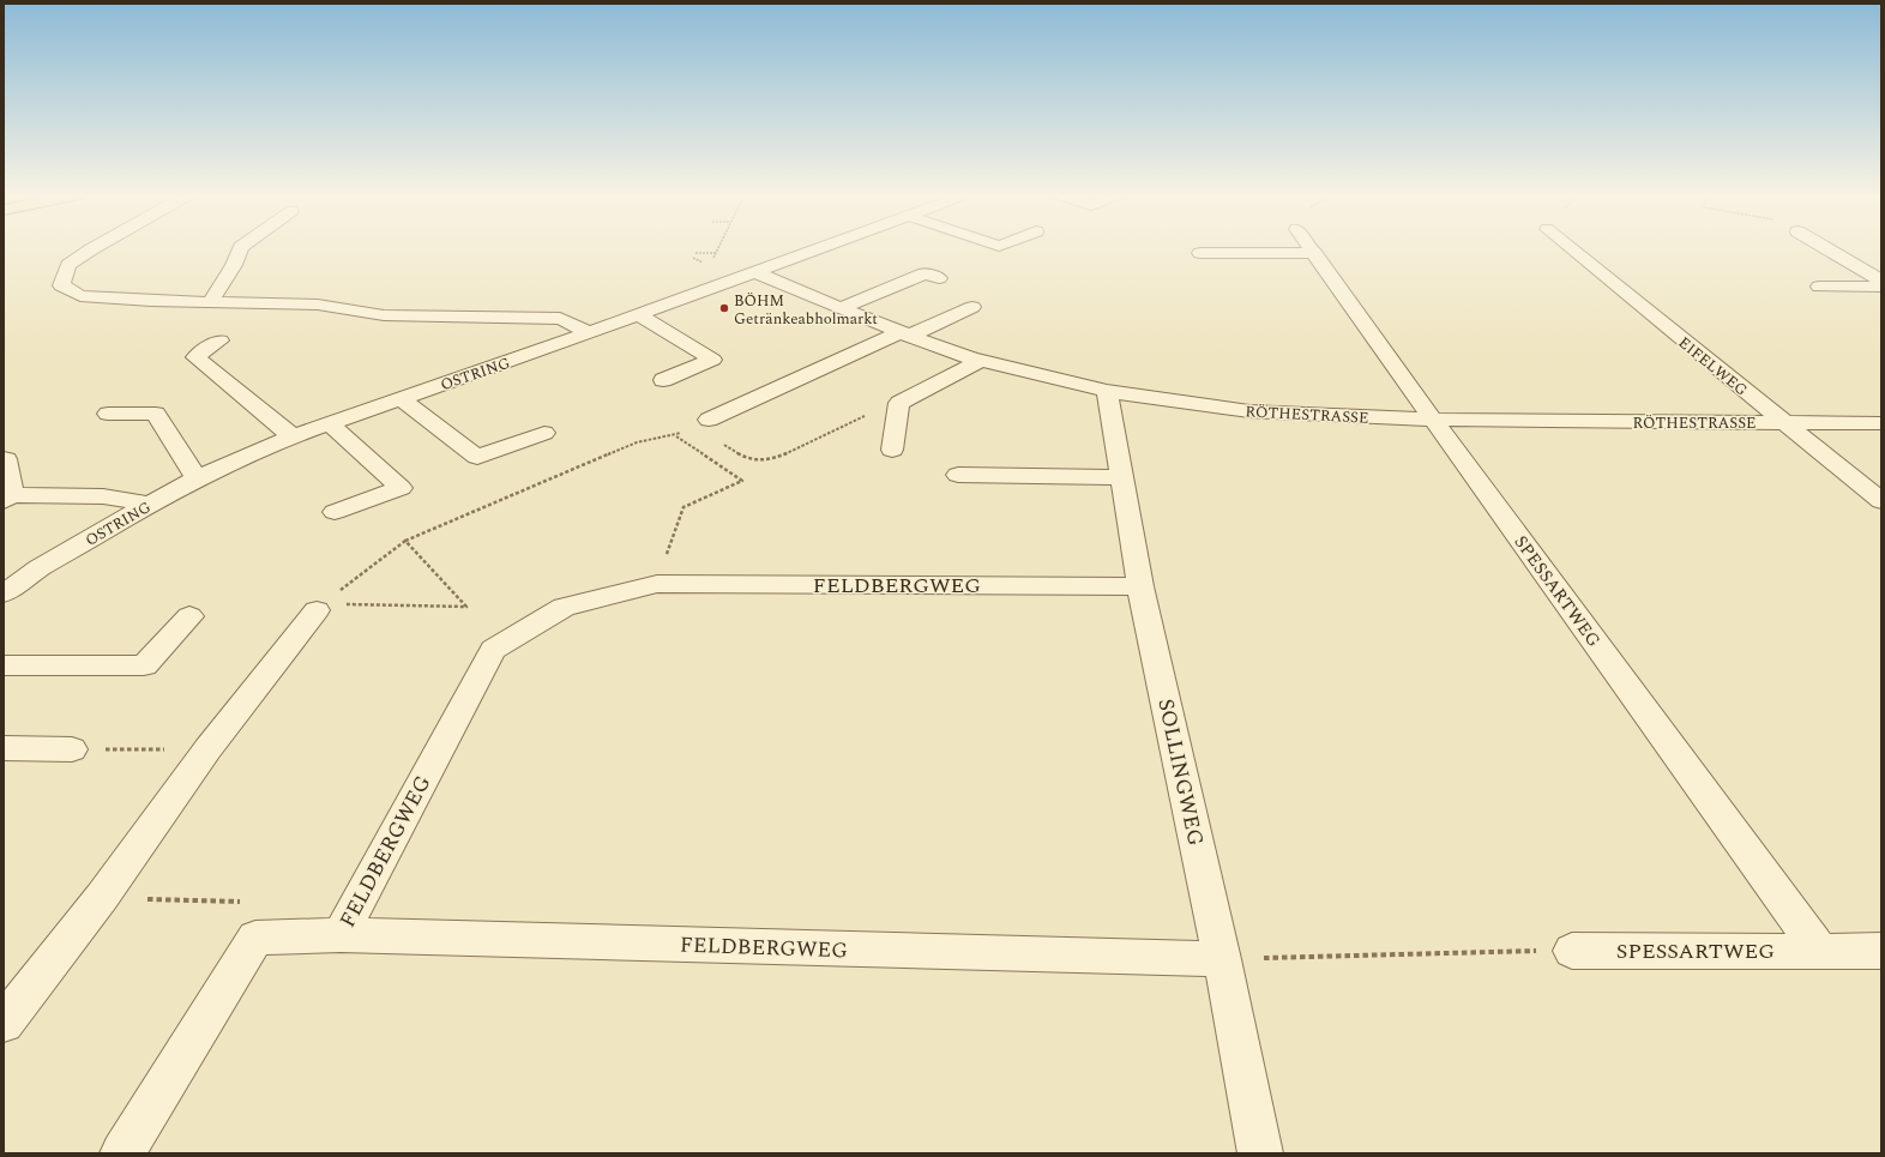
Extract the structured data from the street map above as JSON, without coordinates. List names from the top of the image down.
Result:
{
  "streets": {
    "street": [
      "EIFELWEG",
      "OSTRING",
      "RÖTHESTRASSE",
      "FELDBERGWEG",
      "SPESSARTWEG",
      "SOLLINGWEG"
    ]
  },
  "crossings": [
    ["EIFELWEG", "RÖTHESTRASSE"],
    ["OSTRING", "RÖTHESTRASSE"],
    ["RÖTHESTRASSE", "SPESSARTWEG"],
    ["RÖTHESTRASSE", "SOLLINGWEG"],
    ["FELDBERGWEG", "SOLLINGWEG"]
  ],
  "places": ["BÖHM Getränkeabholmarkt"]
}
